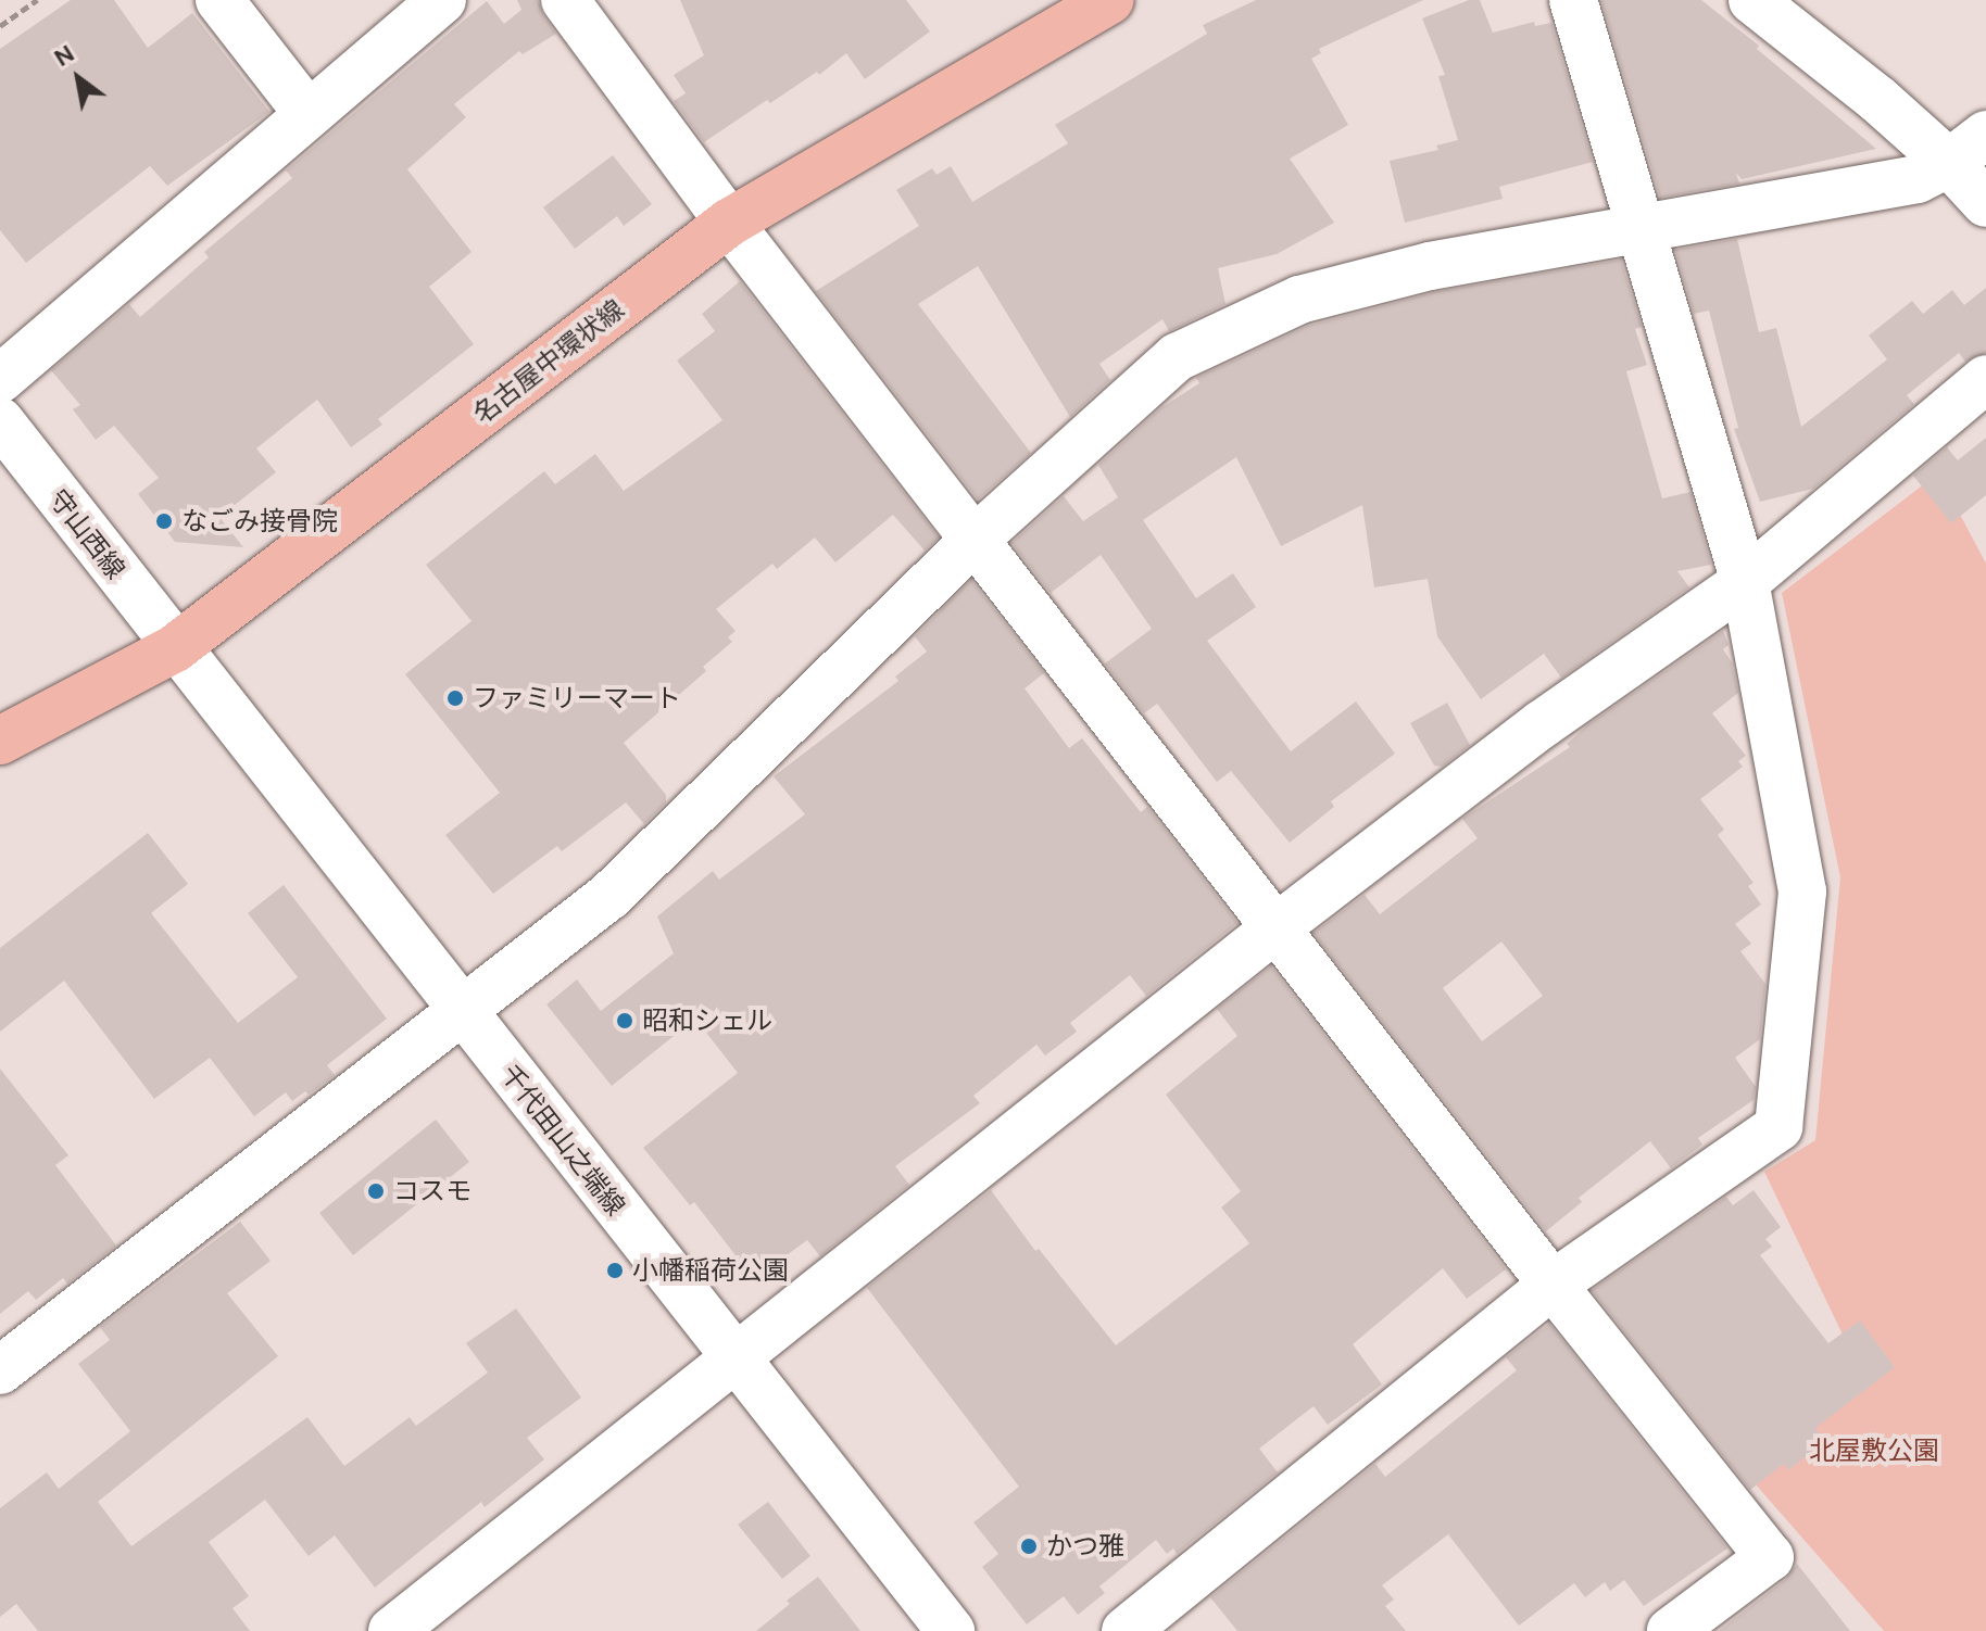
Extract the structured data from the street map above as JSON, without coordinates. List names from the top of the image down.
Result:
{
  "streets": {
    "main road": ["名古屋中環状線"],
    "street": ["守山西線", "千代田山之端線"]
  },
  "crossings": [
    ["名古屋中環状線", "守山西線"],
    ["名古屋中環状線", "千代田山之端線"],
    ["守山西線", "千代田山之端線"]
  ],
  "parks": ["北屋敷公園"],
  "places": [
    "なごみ接骨院",
    "ファミリーマート",
    "昭和シェル",
    "コスモ",
    "小幡稲荷公園",
    "かつ雅"
  ],
  "north": "top left"
}
